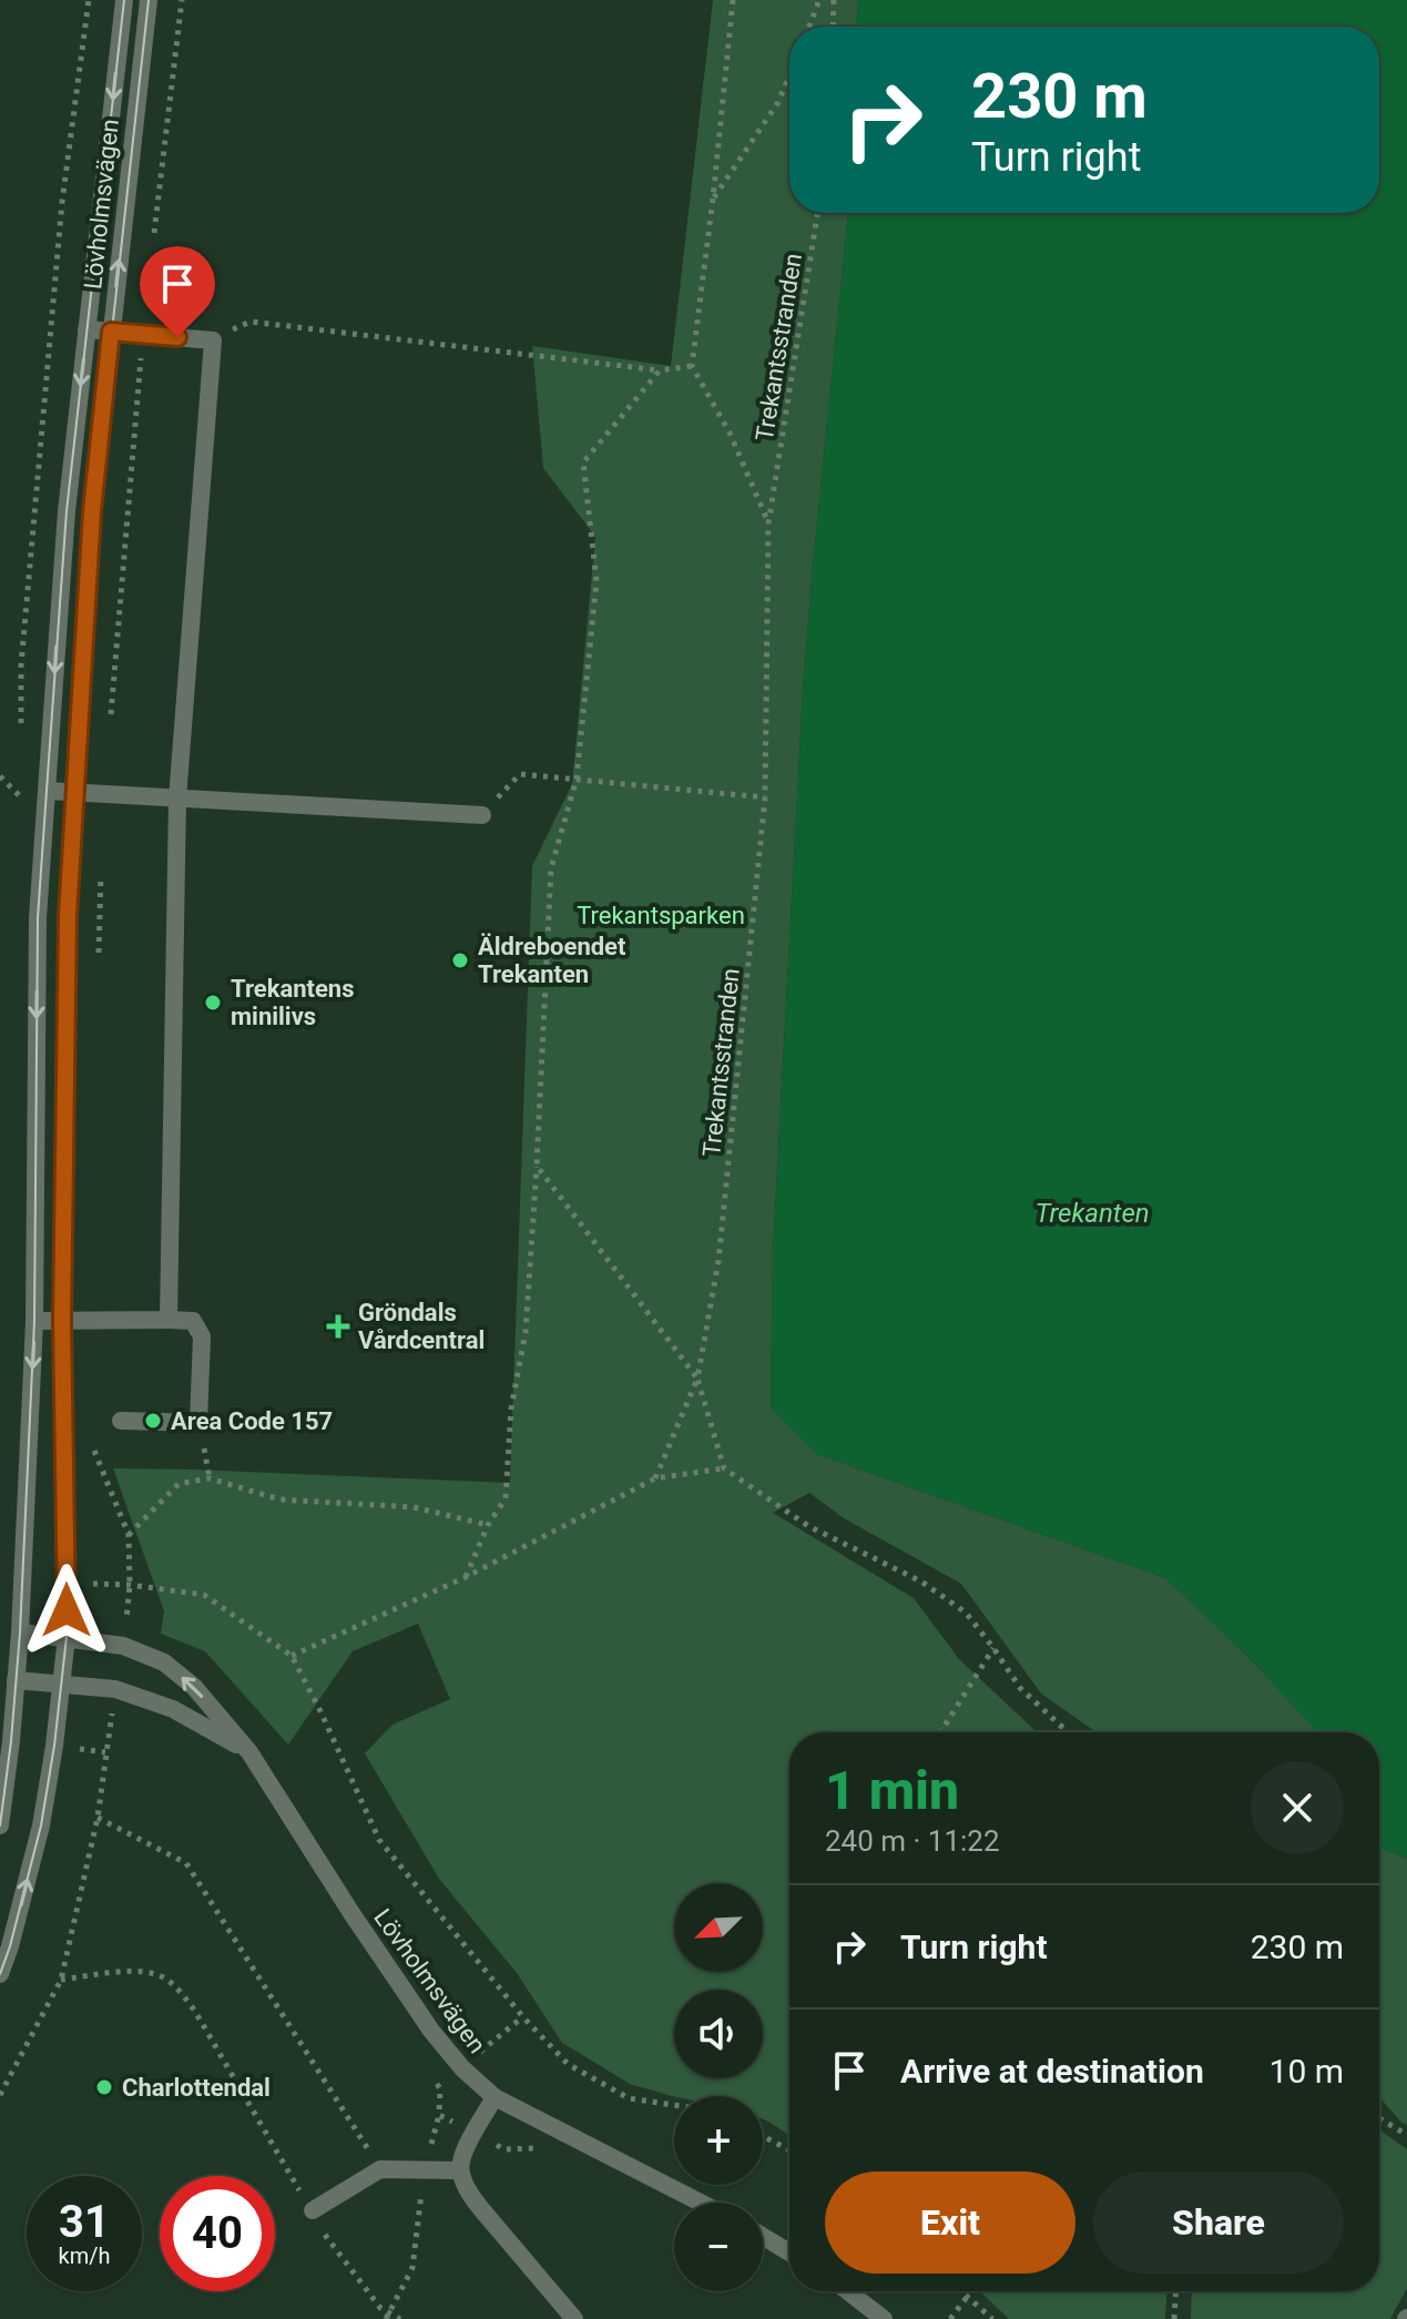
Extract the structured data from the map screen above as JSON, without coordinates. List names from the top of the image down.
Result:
{
  "streets": {
    "street": ["Lövholmsvägen"],
    "path": ["Trekantsstranden"]
  },
  "water": ["Trekanten"],
  "parks": ["Trekantsparken"],
  "places": {
    "other": [
      "Äldreboendet Trekanten",
      "Trekantens minilivs",
      "Area Code 157",
      "Charlottendal"
    ],
    "health": ["Gröndals Vårdcentral"]
  },
  "north": "bottom left",
  "page": {
    "turn": ["230 m", "Turn right"],
    "heading": ["1 min", "240 m · 11:22"],
    "map_buttons": ["+", "−"],
    "list": [
      {
        "name": "Turn right",
        "value": "230 m"
      },
      {
        "name": "Arrive at destination",
        "value": "10 m"
      }
    ],
    "buttons": ["Exit", "Share"],
    "speed": "31 km/h",
    "limit": "40"
  }
}
